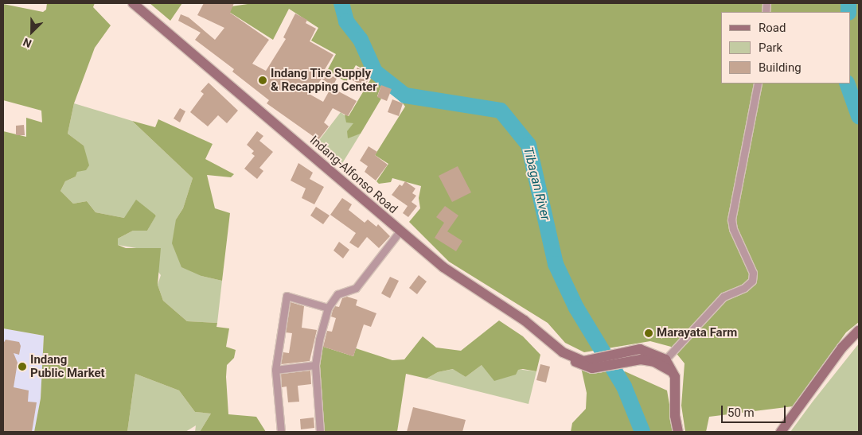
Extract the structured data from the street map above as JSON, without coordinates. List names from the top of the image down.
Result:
{
  "streets": {
    "main road": ["Indang-Alfonso Road"]
  },
  "water": ["Tibagan River"],
  "places": ["Indang Tire Supply & Recapping Center", "Marayata Farm", "Indang Public Market"],
  "legend": ["Road", "Park", "Building"],
  "scale_bar": "50 m",
  "north": "bottom left"
}
